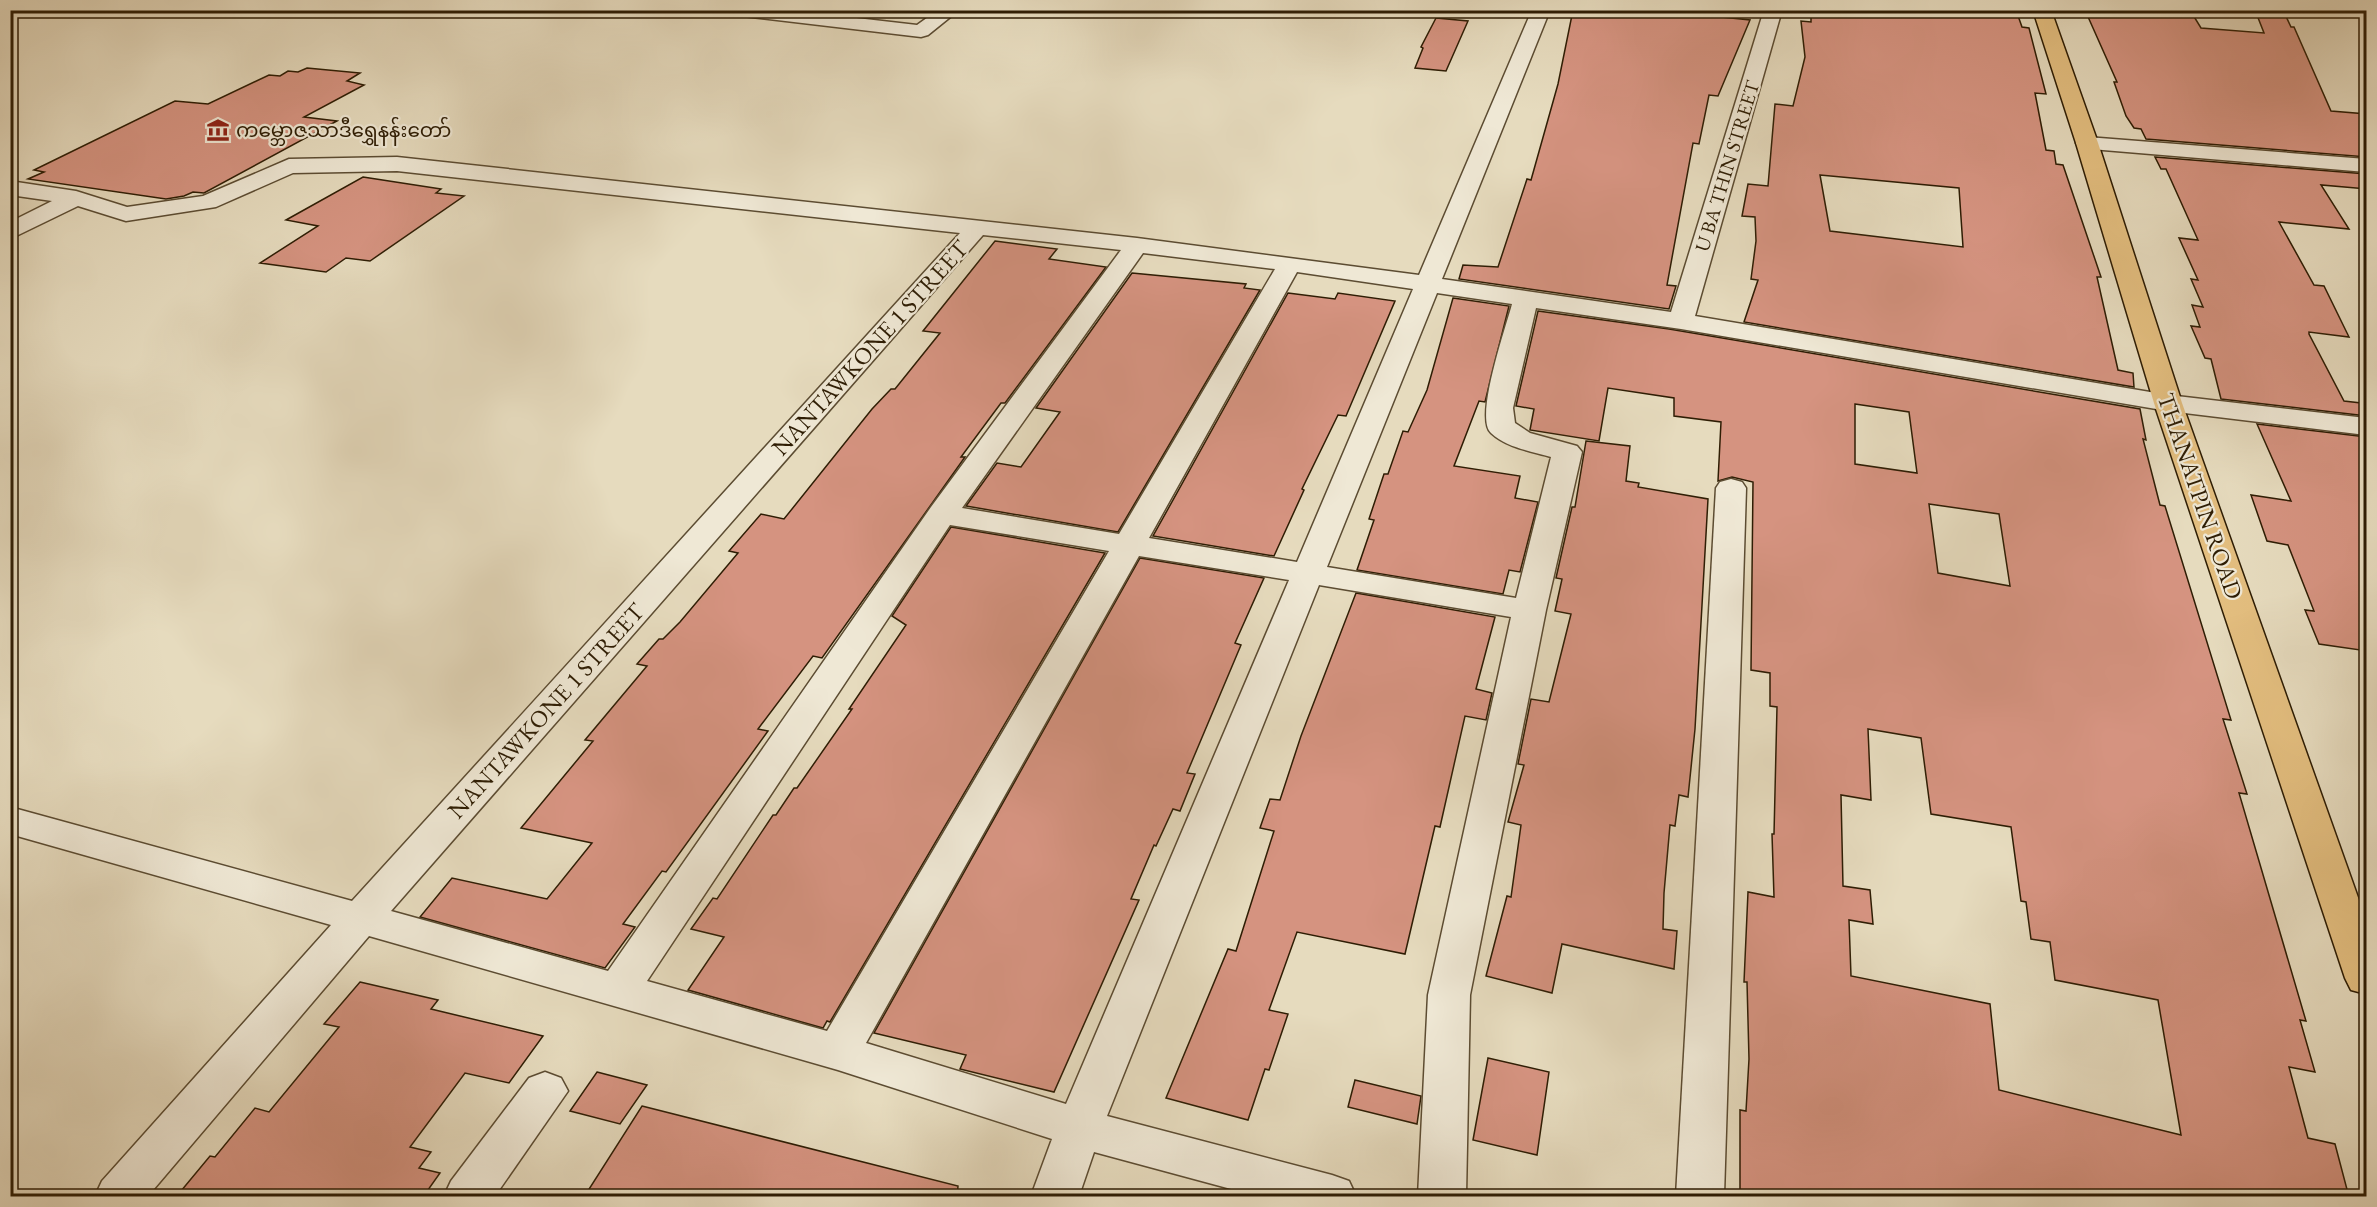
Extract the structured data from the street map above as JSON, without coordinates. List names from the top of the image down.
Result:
{
  "streets": {
    "main road": ["THANATPIN ROAD"],
    "street": ["U BA THIN STREET", "NANTAWKONE 1 STREET"]
  },
  "places": {
    "museum": ["ကမ္ဘောဇသာဒီရွှေနန်းတော်"]
  }
}
